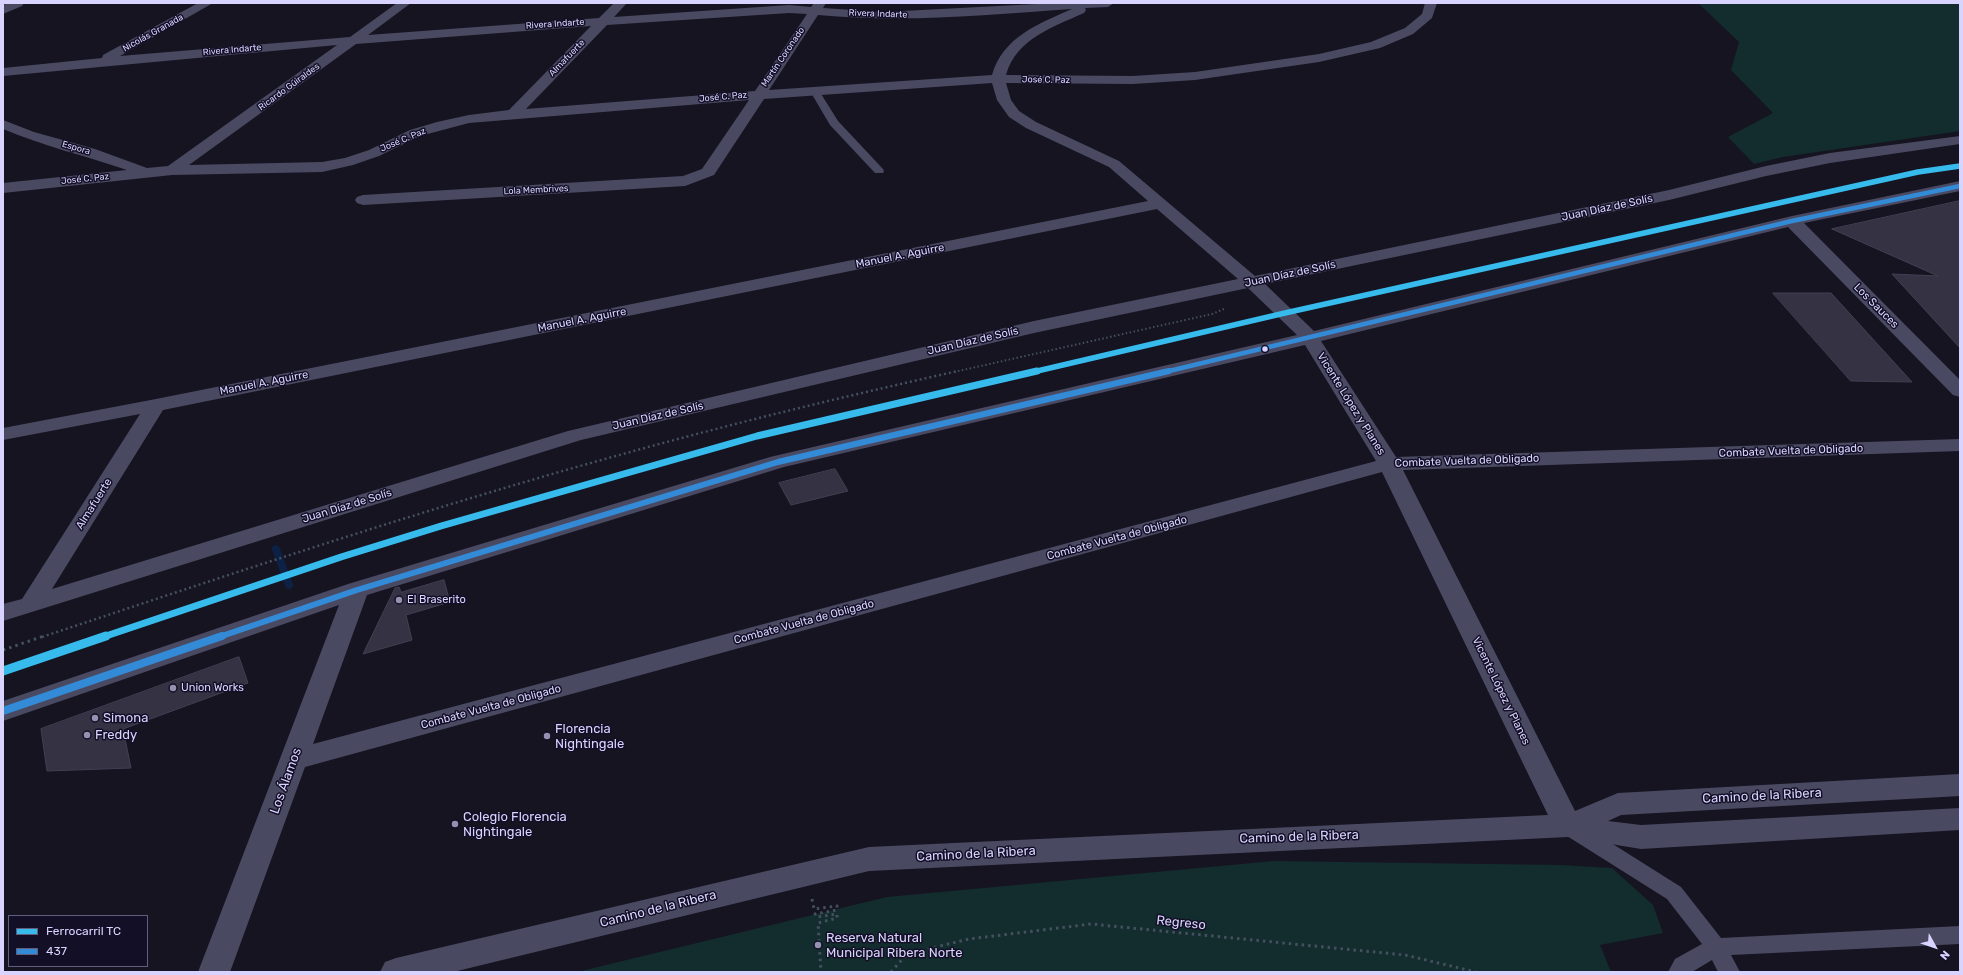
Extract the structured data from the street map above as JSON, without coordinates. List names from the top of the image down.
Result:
{
  "streets": {
    "street": [
      "Rivera Indarte",
      "Nicolás Granada",
      "Martín Coronado",
      "Almafuerte",
      "José C. Paz",
      "Ricardo Güiraldes",
      "Espora",
      "Lola Membrives",
      "Juan Díaz de Solís",
      "Manuel A. Aguirre",
      "Los Sauces",
      "Vicente López y Planes",
      "Combate Vuelta de Obligado",
      "Los Álamos",
      "Camino de la Ribera"
    ],
    "path": ["Regreso"]
  },
  "crossings": [
    ["Rivera Indarte", "Nicolás Granada"],
    ["Rivera Indarte", "Martín Coronado"],
    ["Rivera Indarte", "Almafuerte"],
    ["Rivera Indarte", "Ricardo Güiraldes"],
    ["Martín Coronado", "José C. Paz"],
    ["Martín Coronado", "Lola Membrives"],
    ["Almafuerte", "José C. Paz"],
    ["Almafuerte", "Juan Díaz de Solís"],
    ["Almafuerte", "Manuel A. Aguirre"],
    ["José C. Paz", "Ricardo Güiraldes"],
    ["José C. Paz", "Espora"],
    ["José C. Paz", "Vicente López y Planes"],
    ["Juan Díaz de Solís", "Vicente López y Planes"],
    ["Manuel A. Aguirre", "Vicente López y Planes"],
    ["Vicente López y Planes", "Combate Vuelta de Obligado"],
    ["Vicente López y Planes", "Camino de la Ribera"],
    ["Combate Vuelta de Obligado", "Los Álamos"]
  ],
  "places": [
    "El Braserito",
    "Union Works",
    "Simona",
    "Freddy",
    "Florencia Nightingale",
    "Colegio Florencia Nightingale",
    "Reserva Natural Municipal Ribera Norte"
  ],
  "lines": ["rail line TC", "transit line 437"],
  "legend": ["Ferrocarril TC", "437"],
  "north": "bottom right"
}
